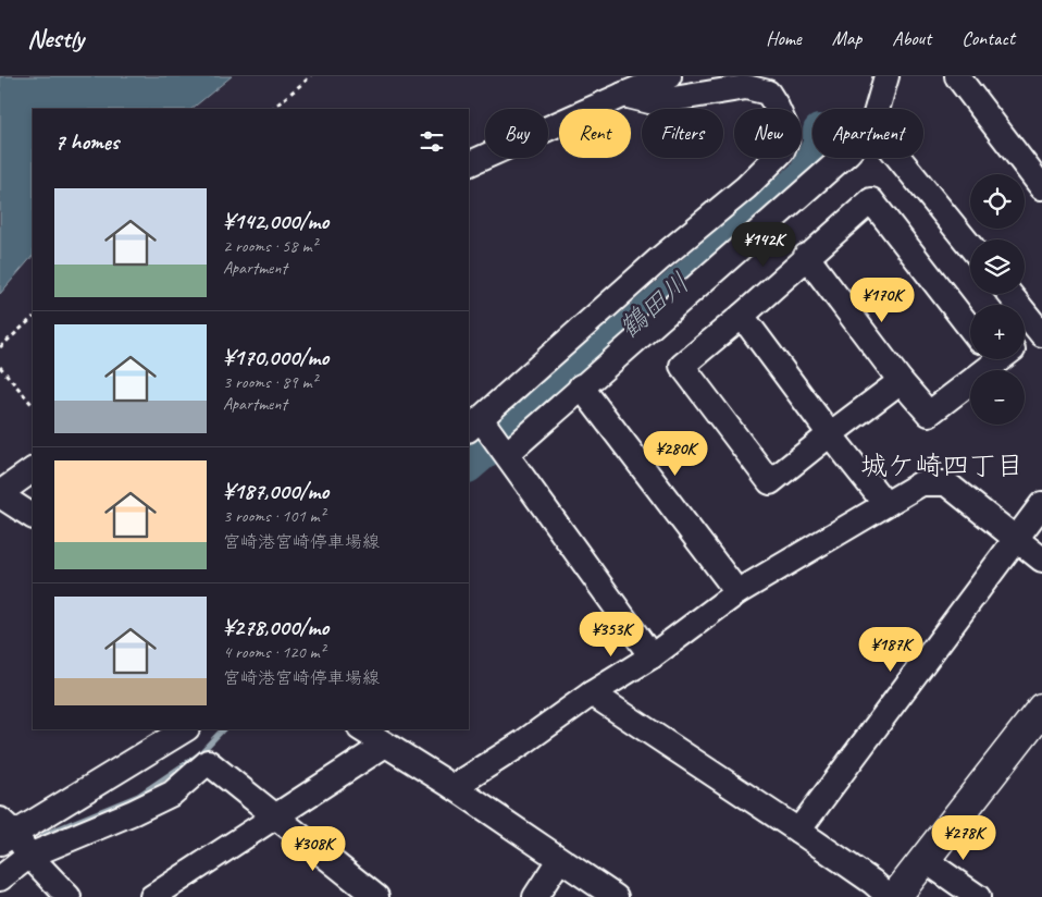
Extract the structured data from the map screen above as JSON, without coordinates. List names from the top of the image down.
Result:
{
  "districts": ["城ケ崎四丁目"],
  "water": ["鶴田川"],
  "page": {
    "header": "Nestly",
    "nav": [
      "Home",
      "Map",
      "About",
      "Contact"
    ],
    "chip": [
      "Buy",
      "Rent",
      "Filters",
      "New",
      "Apartment"
    ],
    "heading": "7 homes",
    "map_buttons": ["+", "−"],
    "list": [
      {
        "name": "¥142,000/mo",
        "note": "2 rooms · 58 m² · Apartment"
      },
      {
        "name": "¥170,000/mo",
        "note": "3 rooms · 89 m² · Apartment"
      },
      {
        "name": "¥187,000/mo",
        "note": "3 rooms · 101 m² · 宮崎港宮崎停車場線"
      },
      {
        "name": "¥278,000/mo",
        "note": "4 rooms · 120 m² · 宮崎港宮崎停車場線"
      }
    ],
    "price": [
      "¥142K",
      "¥170K",
      "¥280K",
      "¥353K",
      "¥187K",
      "¥278K",
      "¥308K"
    ]
  }
}
